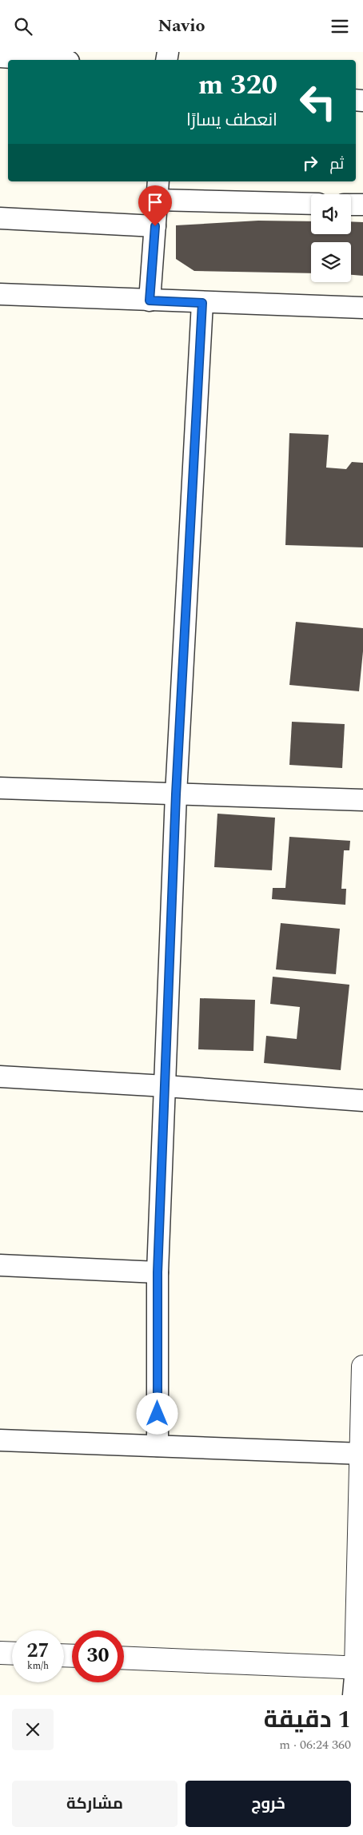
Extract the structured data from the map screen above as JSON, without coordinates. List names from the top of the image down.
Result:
{
  "page": {
    "header": "Navio",
    "turn": ["320 m", "انعطف يسارًا"],
    "then": "ثم",
    "speed": "27 km/h",
    "limit": "30",
    "heading": ["1 دقيقة", "360 m · 06:24"],
    "buttons": ["خروج", "مشاركة"]
  }
}
